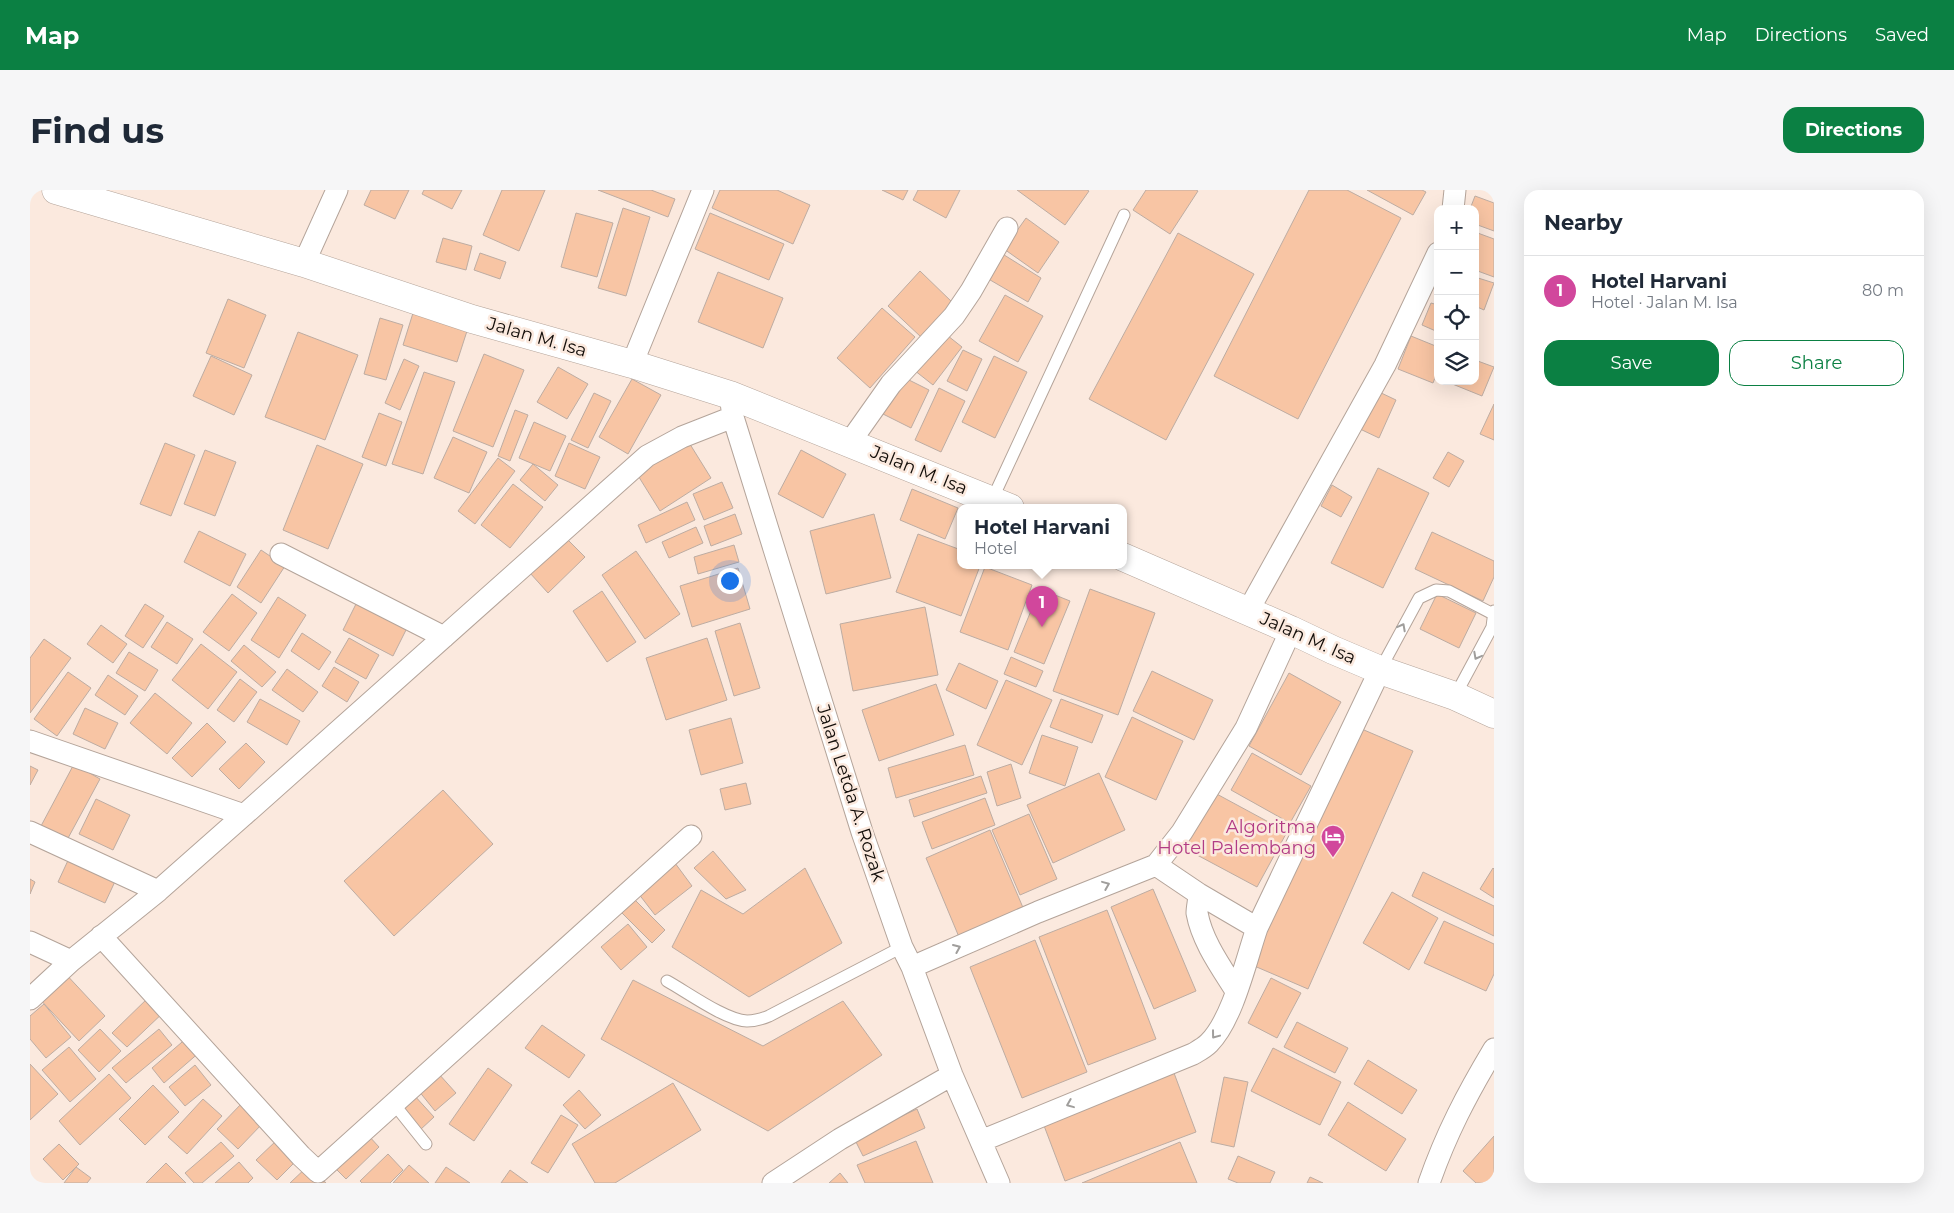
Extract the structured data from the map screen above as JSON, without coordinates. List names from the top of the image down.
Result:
{
  "streets": {
    "main road": ["Jalan M. Isa"],
    "street": ["Jalan Letda A. Rozak"]
  },
  "crossings": [
    ["Jalan M. Isa", "Jalan Letda A. Rozak"]
  ],
  "places": {
    "hotel": ["Algoritma Hotel Palembang"]
  },
  "page": {
    "header": "Map",
    "nav": ["Map", "Directions", "Saved"],
    "buttons": [
      "Directions",
      ["Save", "Share"]
    ],
    "title": "Find us",
    "heading": "Nearby",
    "map_buttons": ["+", "−"],
    "list": [
      {
        "mark": "1",
        "name": "Hotel Harvani",
        "note": "Hotel · Jalan M. Isa",
        "value": "80 m"
      }
    ],
    "popup": ["Hotel Harvani", "Hotel"],
    "pins": "1"
  }
}
